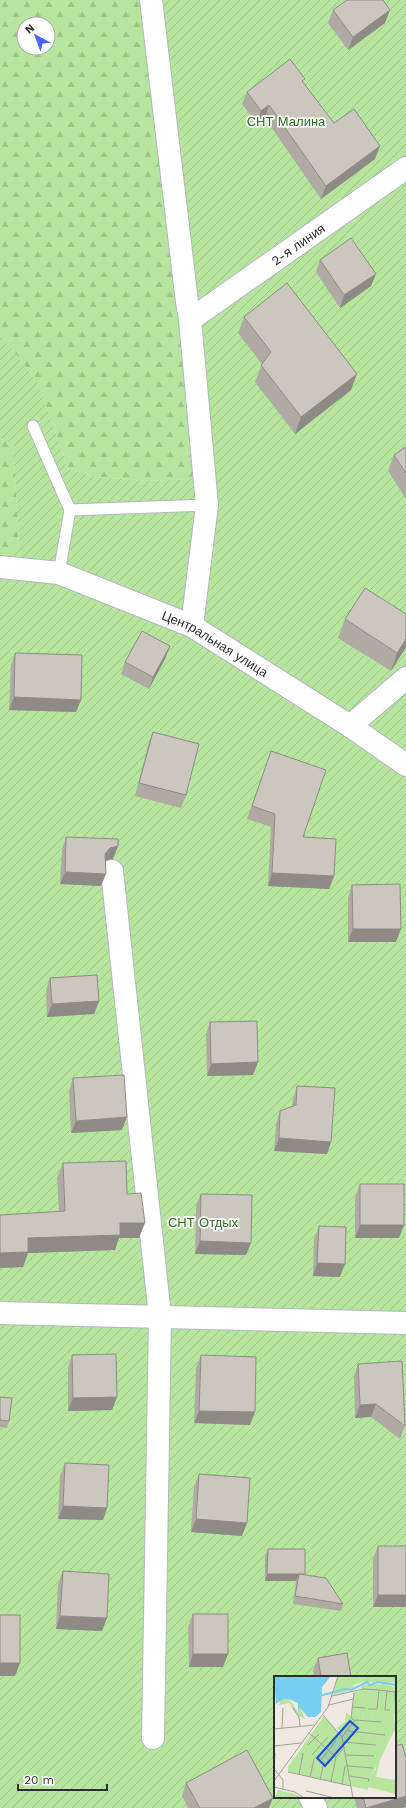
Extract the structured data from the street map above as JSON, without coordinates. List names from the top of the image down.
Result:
{
  "streets": {
    "street": ["2-я линия", "Центральная улица"]
  },
  "parks": ["СНТ Малина", "СНТ Отдых"],
  "scale_bar": "20 m",
  "north": "top left"
}
